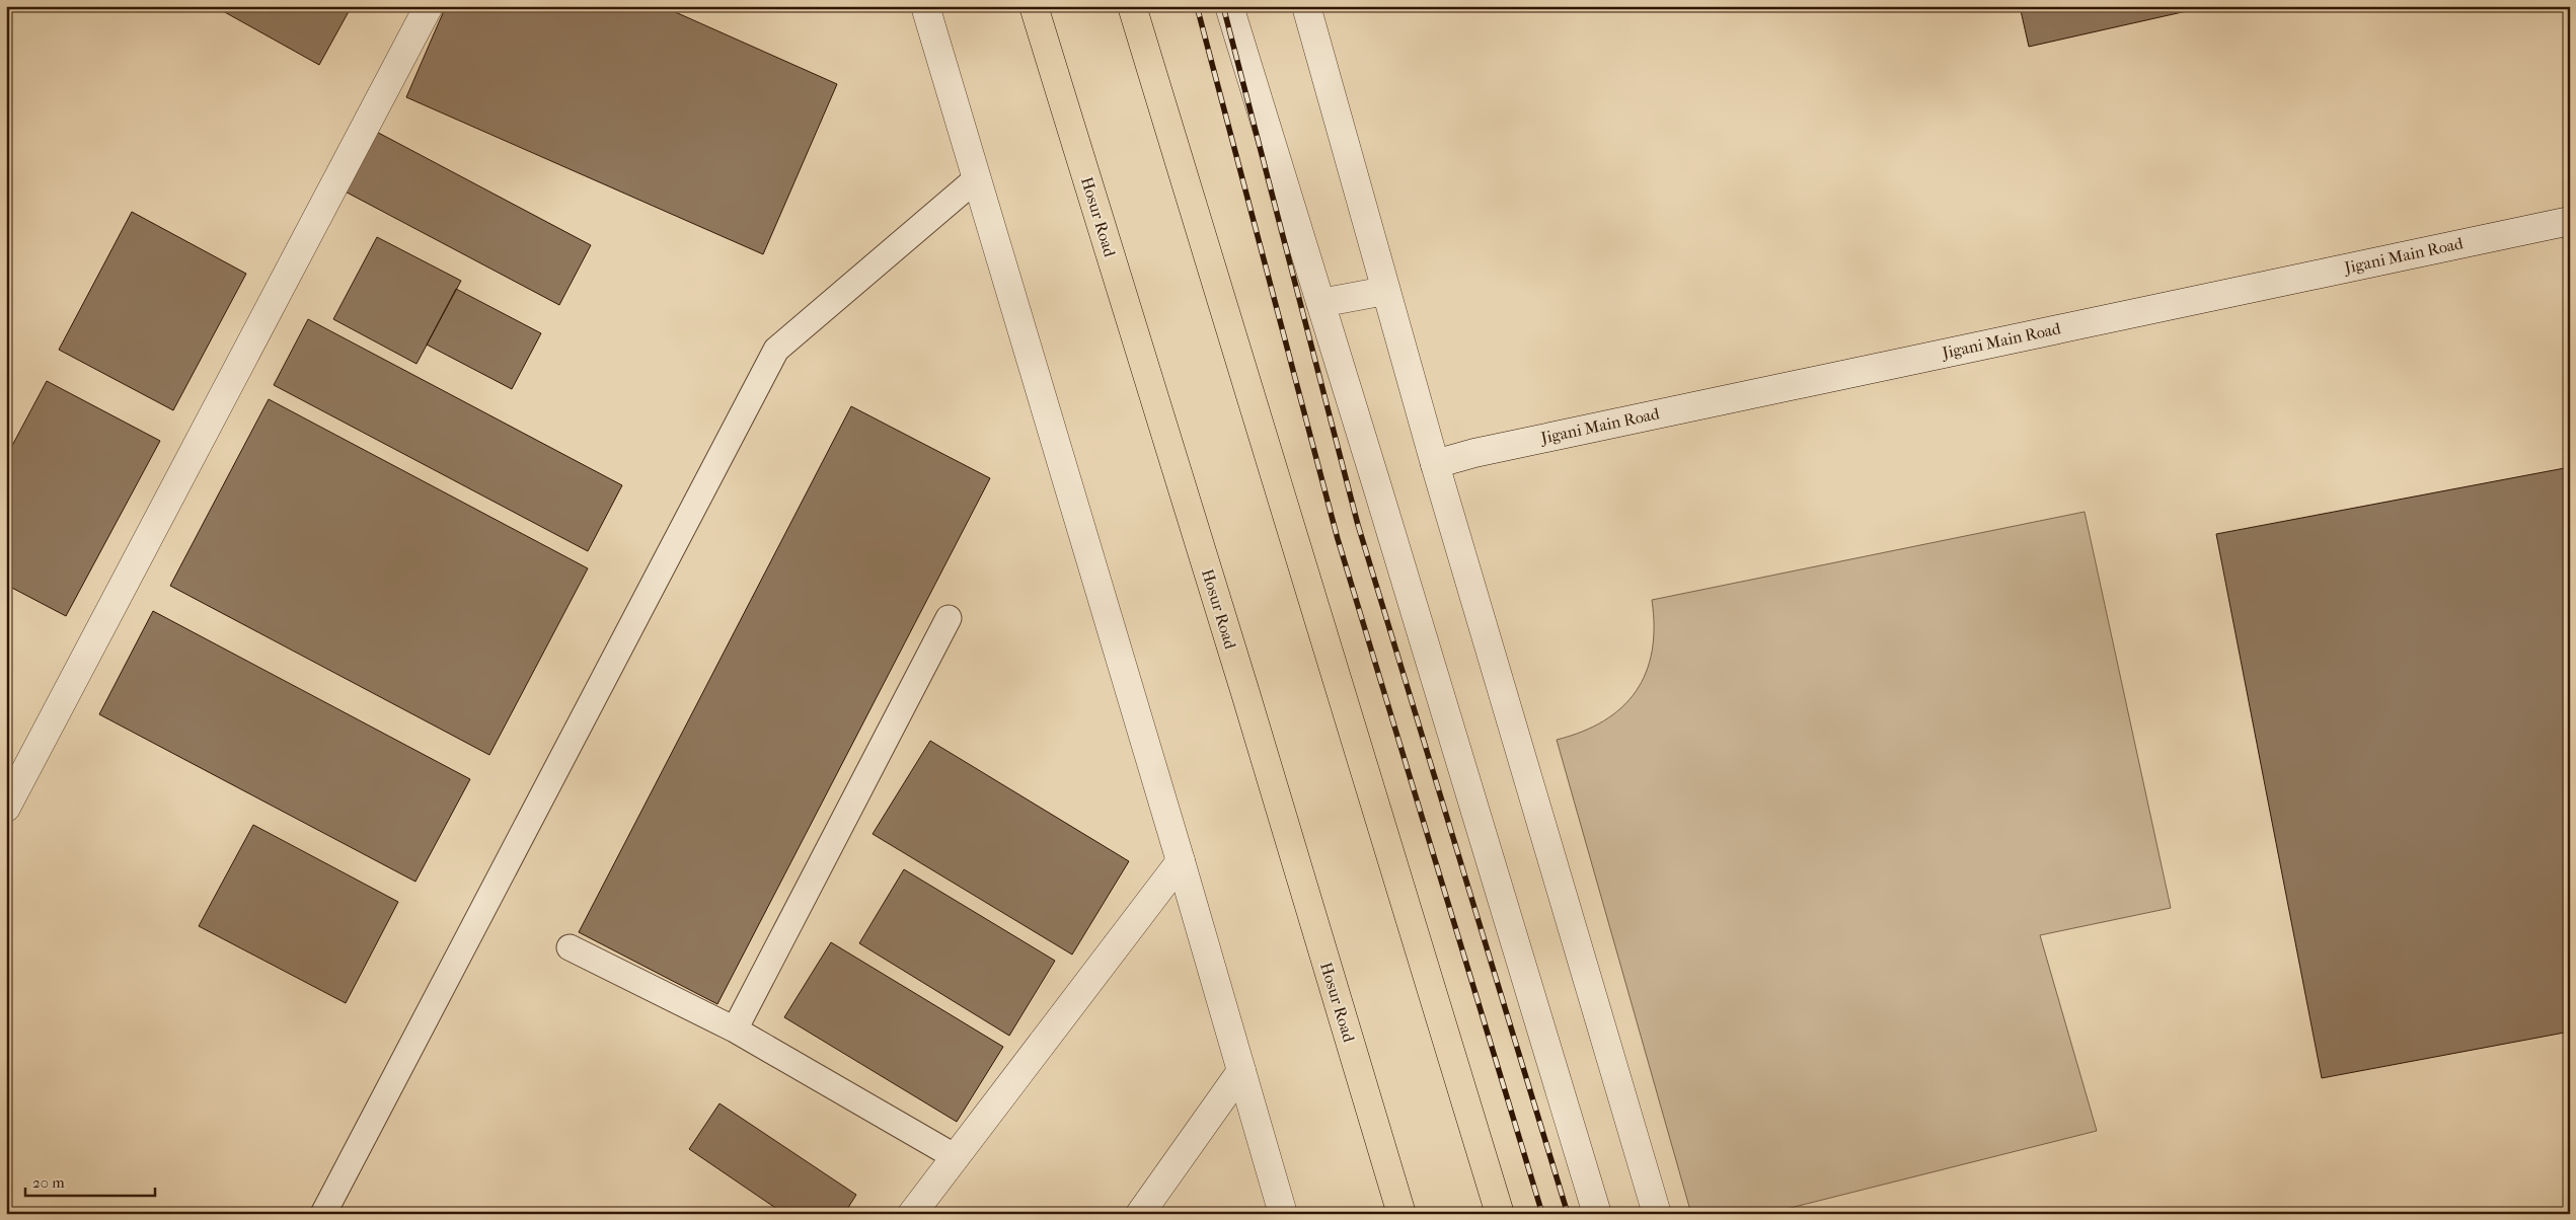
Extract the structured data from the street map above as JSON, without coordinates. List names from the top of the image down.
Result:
{
  "streets": {
    "highway": ["Hosur Road"],
    "street": ["Jigani Main Road"]
  },
  "scale_bar": "20 m"
}
